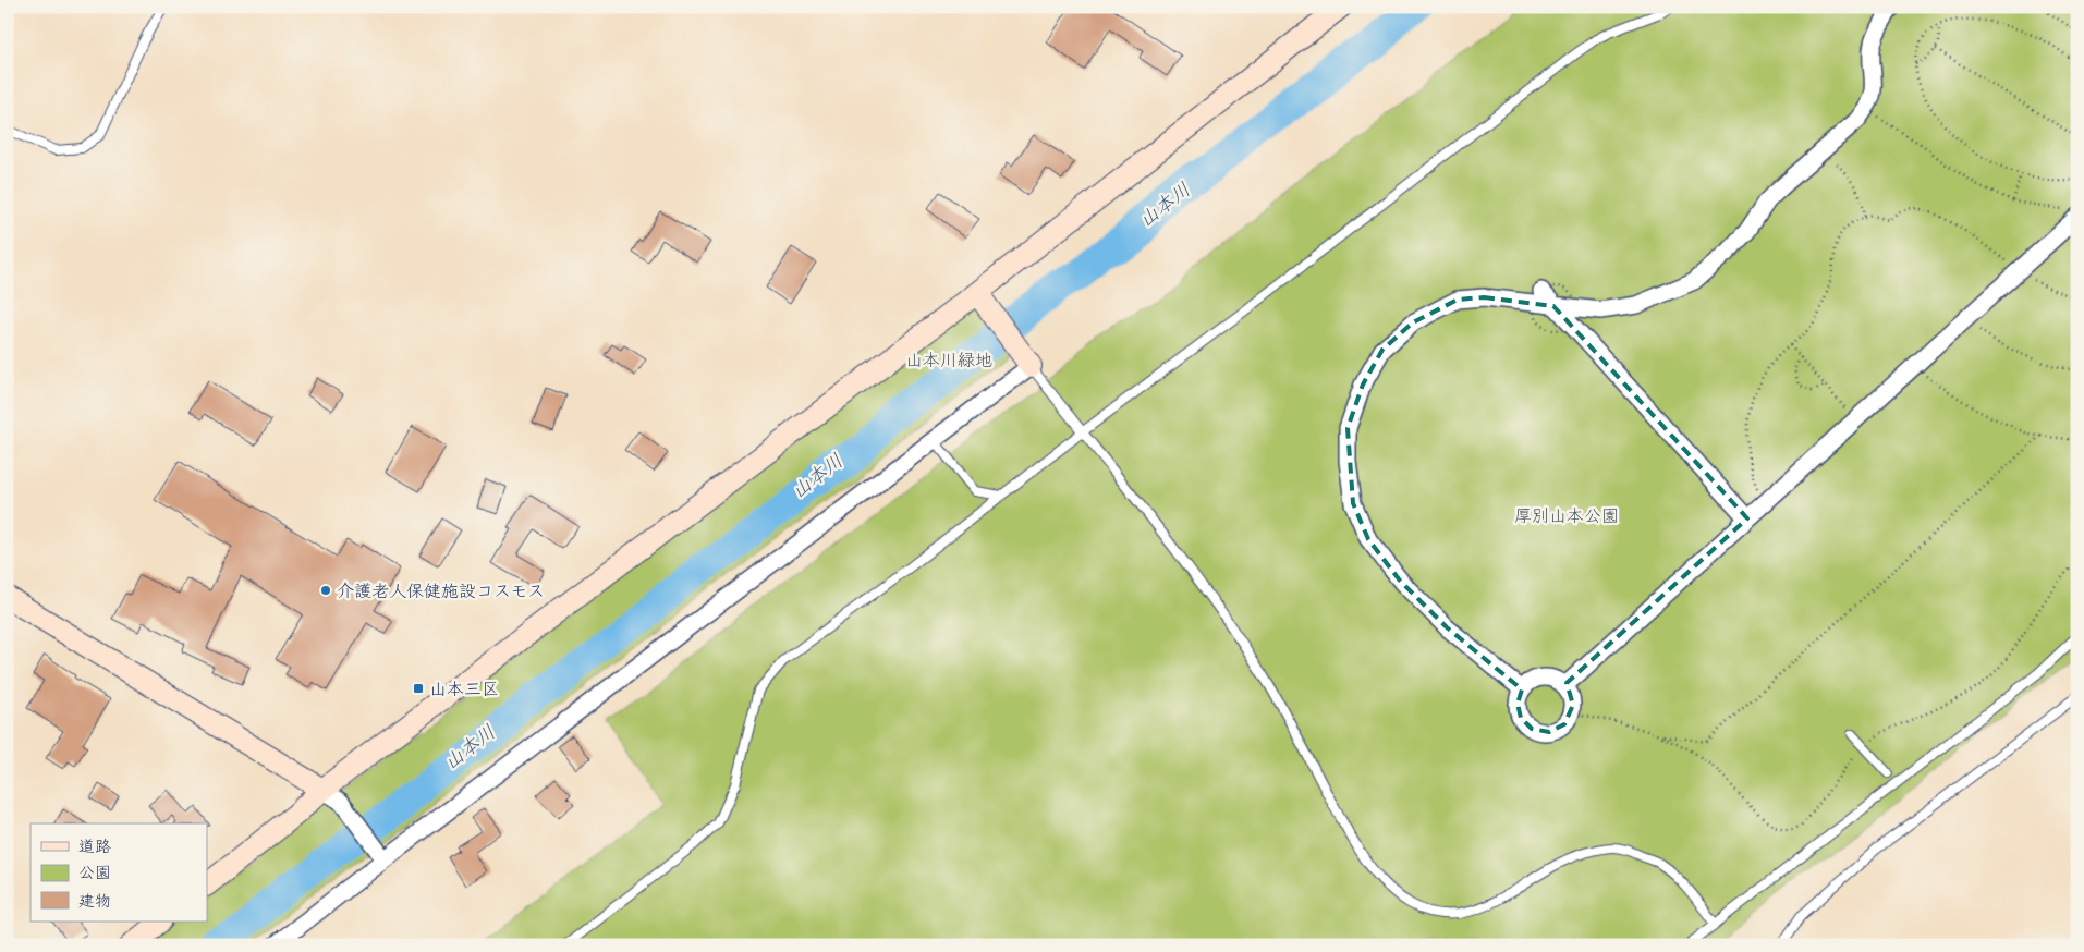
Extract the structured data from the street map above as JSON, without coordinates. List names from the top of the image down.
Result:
{
  "water": ["山本川"],
  "parks": ["山本川緑地", "厚別山本公園"],
  "places": {
    "other": ["介護老人保健施設コスモス"],
    "transit": ["山本三区"]
  },
  "legend": ["道路", "公園", "建物"]
}
